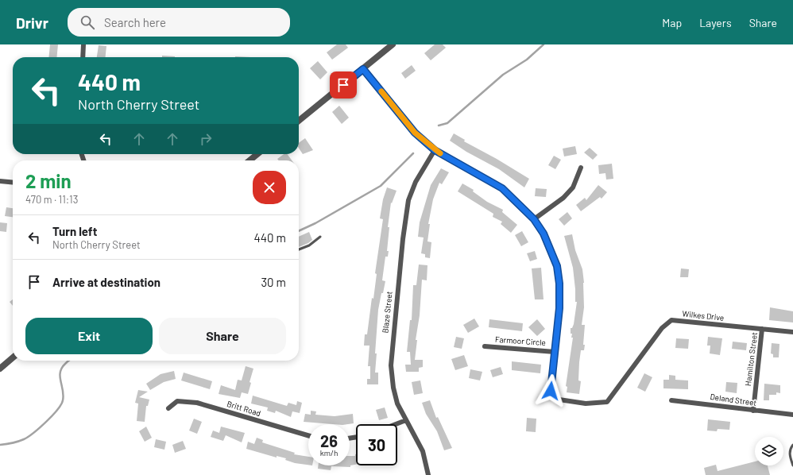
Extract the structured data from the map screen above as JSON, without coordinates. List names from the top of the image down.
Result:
{
  "streets": {
    "street": [
      "Blaze Street",
      "Wilkes Drive",
      "Farmoor Circle",
      "Hamilton Street",
      "Deland Street",
      "Britt Road"
    ]
  },
  "crossings": [
    ["Wilkes Drive", "Farmoor Circle"],
    ["Wilkes Drive", "Hamilton Street"],
    ["Hamilton Street", "Deland Street"]
  ],
  "page": {
    "header": "Drivr",
    "search": "Search here",
    "nav": ["Map", "Layers", "Share"],
    "turn": ["440 m", "North Cherry Street"],
    "heading": ["2 min", "470 m · 11:13"],
    "list": [
      {
        "name": "Turn left",
        "note": "North Cherry Street",
        "value": "440 m"
      },
      {
        "name": "Arrive at destination",
        "value": "30 m"
      }
    ],
    "buttons": ["Exit", "Share"],
    "speed": "26 km/h",
    "limit": "30"
  }
}
